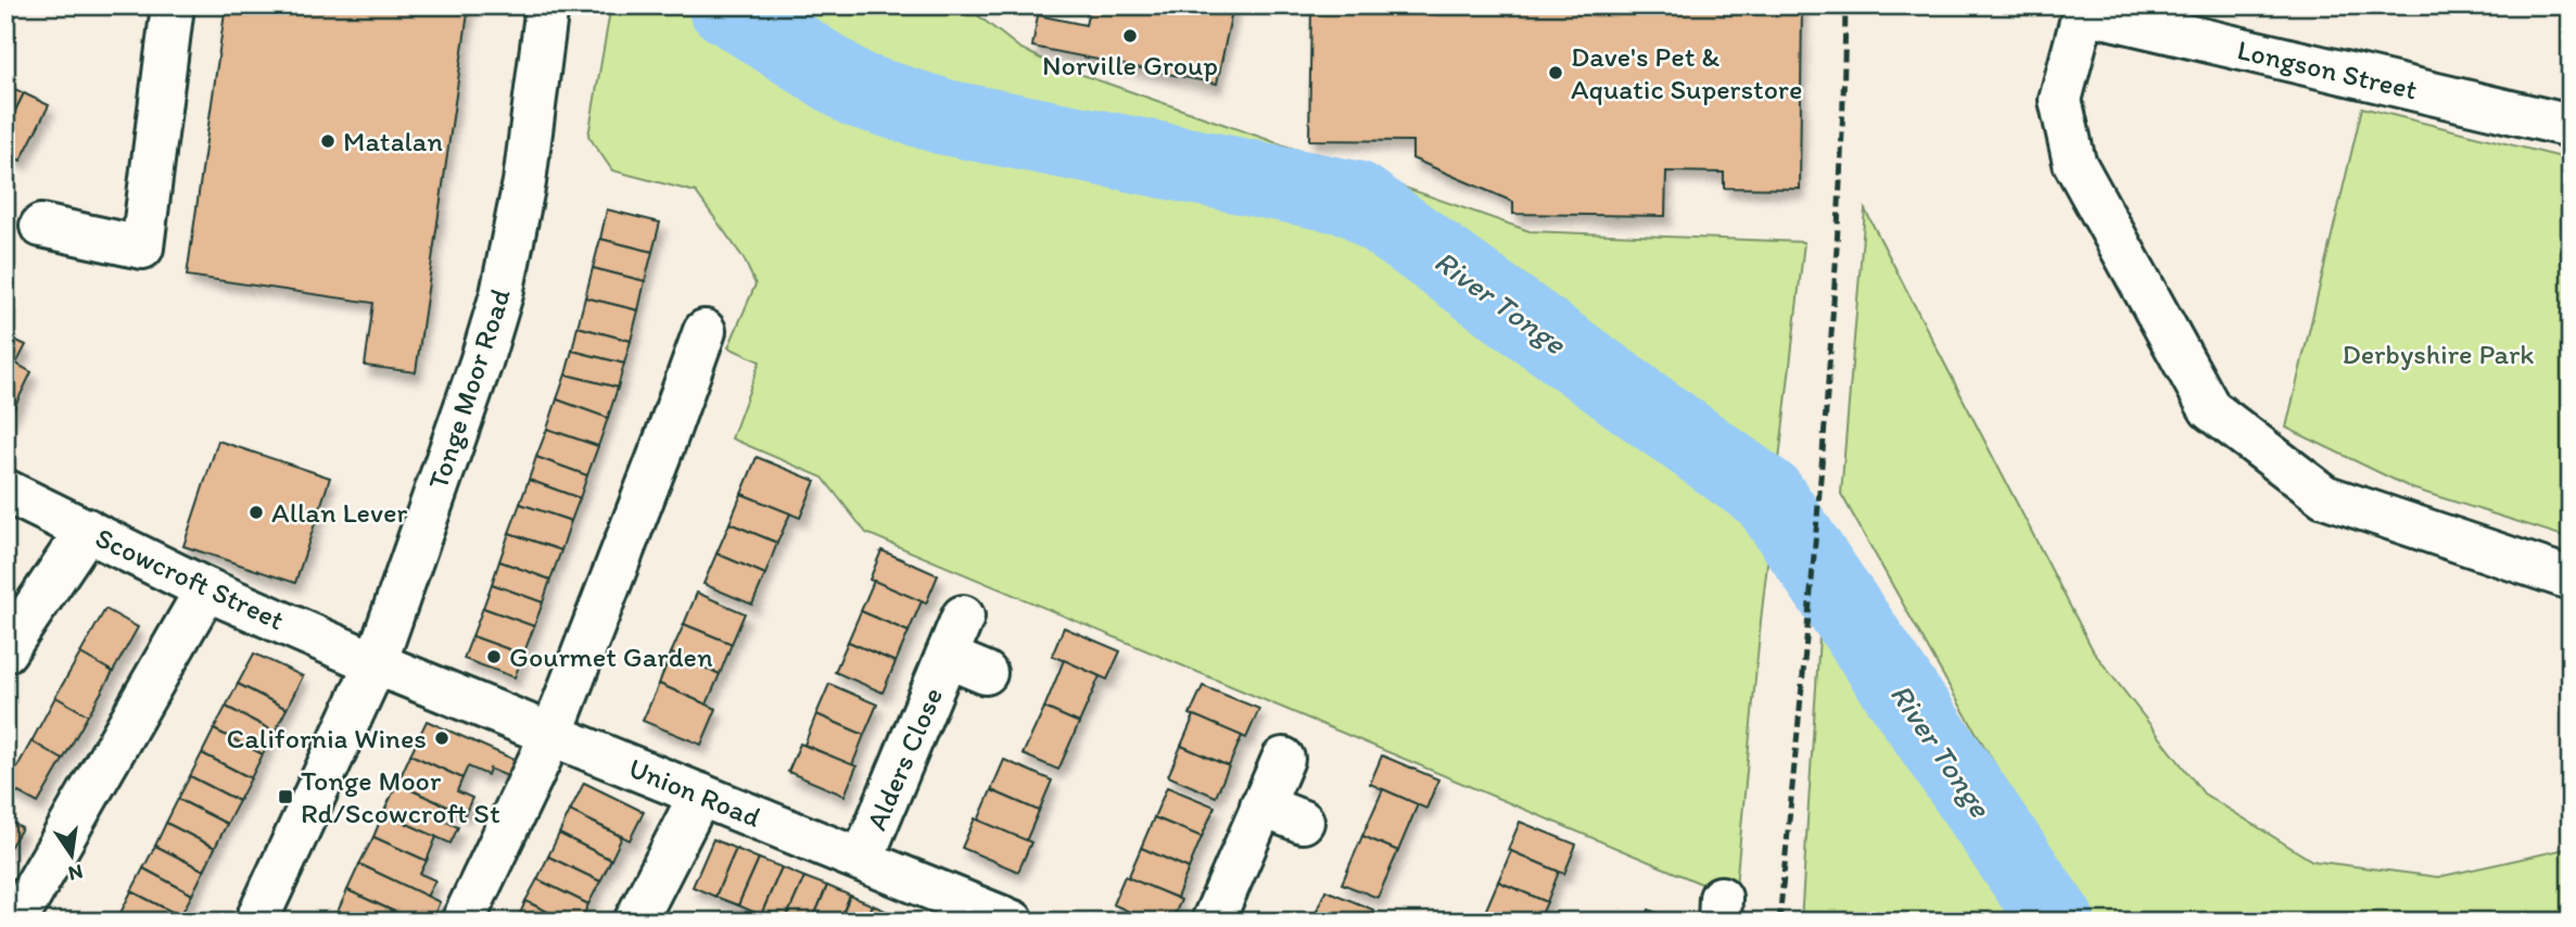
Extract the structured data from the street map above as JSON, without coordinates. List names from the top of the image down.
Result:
{
  "streets": {
    "street": [
      "Longson Street",
      "Tonge Moor Road",
      "Scowcroft Street",
      "Alders Close",
      "Union Road"
    ]
  },
  "crossings": [
    ["Tonge Moor Road", "Scowcroft Street"],
    ["Tonge Moor Road", "Union Road"],
    ["Scowcroft Street", "Union Road"],
    ["Alders Close", "Union Road"]
  ],
  "water": ["River Tonge"],
  "parks": ["Derbyshire Park"],
  "places": {
    "other": [
      "Norville Group",
      "Dave's Pet & Aquatic Superstore",
      "Matalan",
      "Allan Lever",
      "Gourmet Garden",
      "California Wines"
    ],
    "transit": ["Tonge Moor Rd/Scowcroft St"]
  },
  "north": "bottom"
}
